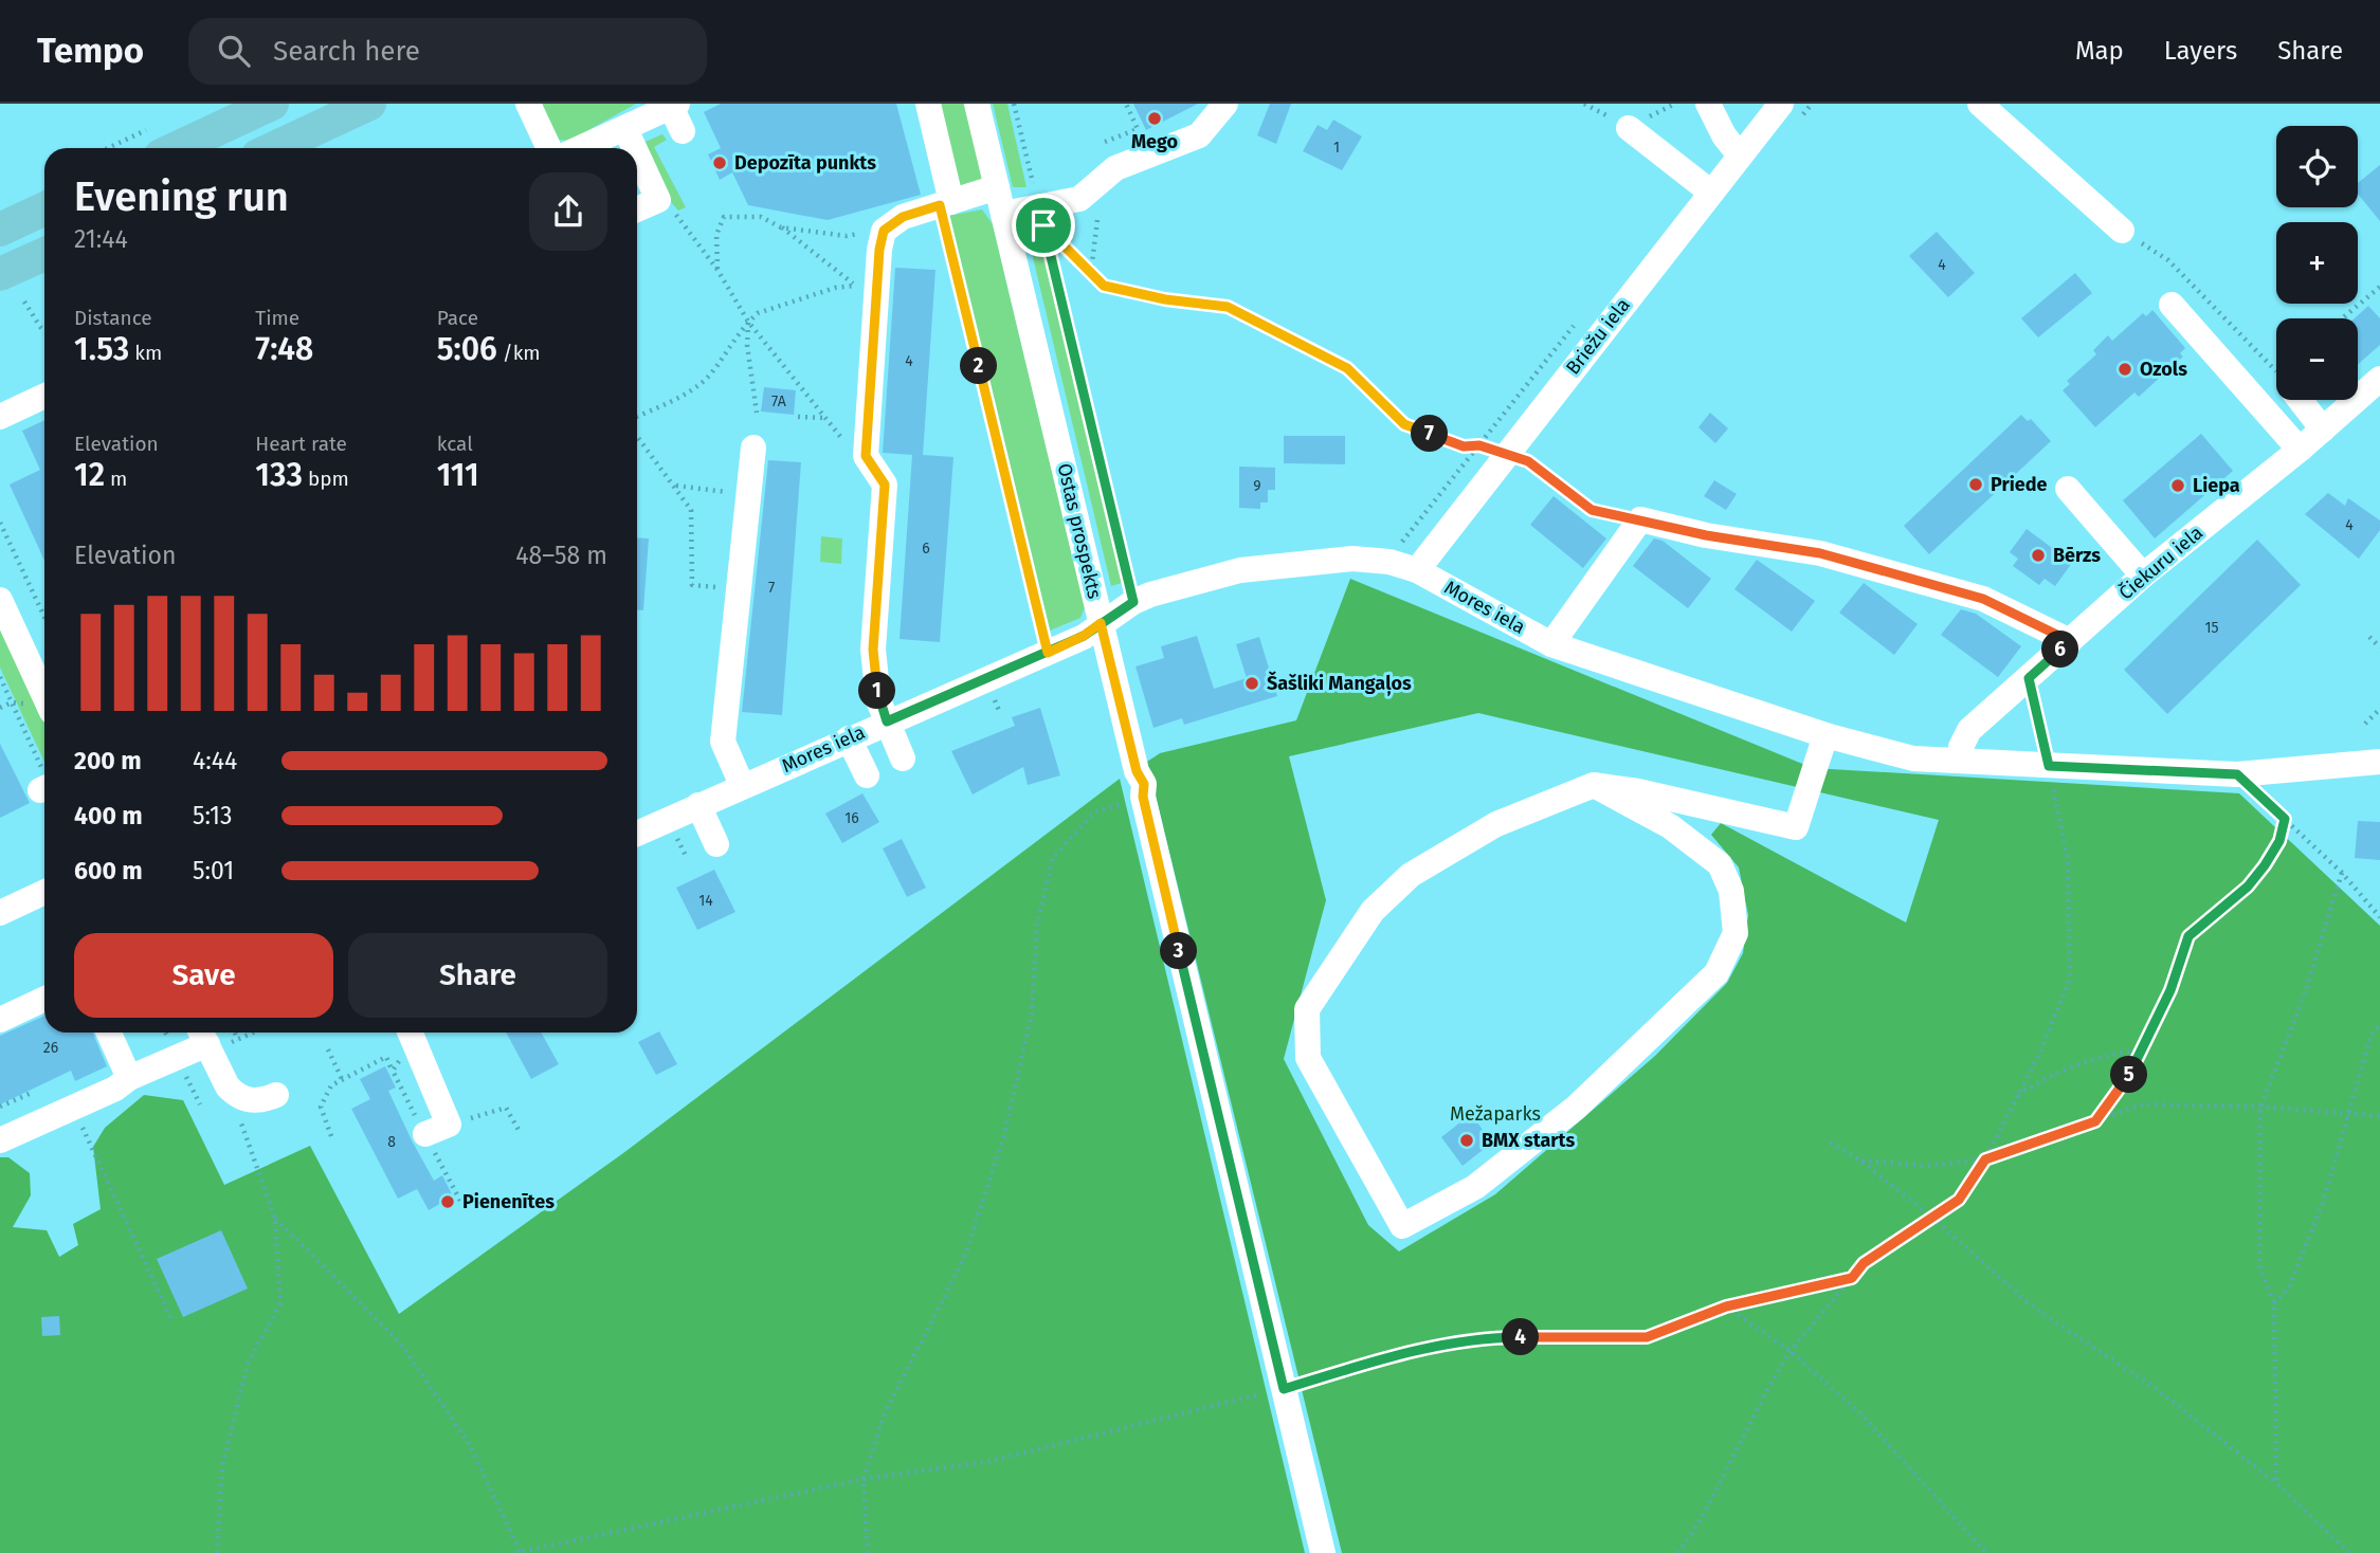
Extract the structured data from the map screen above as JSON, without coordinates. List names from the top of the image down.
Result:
{
  "streets": {
    "street": [
      "Briežu iela",
      "Ostas prospekts",
      "Čiekuru iela",
      "Mores iela"
    ]
  },
  "crossings": [
    ["Briežu iela", "Mores iela"],
    ["Ostas prospekts", "Mores iela"],
    ["Čiekuru iela", "Mores iela"]
  ],
  "parks": ["Mežaparks"],
  "places": [
    "Mego",
    "Depozīta punkts",
    "Ozols",
    "Priede",
    "Liepa",
    "Bērzs",
    "Šašliki Mangaļos",
    "BMX starts",
    "Pienenītes"
  ],
  "house_numbers": [
    "1",
    "4",
    "4",
    "7A",
    "9",
    "4",
    "6",
    "7",
    "15",
    "16",
    "14",
    "26",
    "8"
  ],
  "page": {
    "header": "Tempo",
    "search": "Search here",
    "nav": ["Map", "Layers", "Share"],
    "map_buttons": ["+", "−"],
    "heading": ["Evening run", "21:44"],
    "stats": [
      ["Distance", "1.53 km"],
      ["Time", "7:48"],
      ["Pace", "5:06 /km"],
      ["Elevation", "12 m"],
      ["Heart rate", "133 bpm"],
      ["kcal", "111"]
    ],
    "pins": [
      "2",
      "7",
      "6",
      "1",
      "3",
      "5",
      "4"
    ],
    "chart": ["Elevation", "48–58 m"],
    "list": [
      {
        "name": "200 m",
        "note": "4:44"
      },
      {
        "name": "400 m",
        "note": "5:13"
      },
      {
        "name": "600 m",
        "note": "5:01"
      }
    ],
    "buttons": ["Save", "Share"]
  }
}
